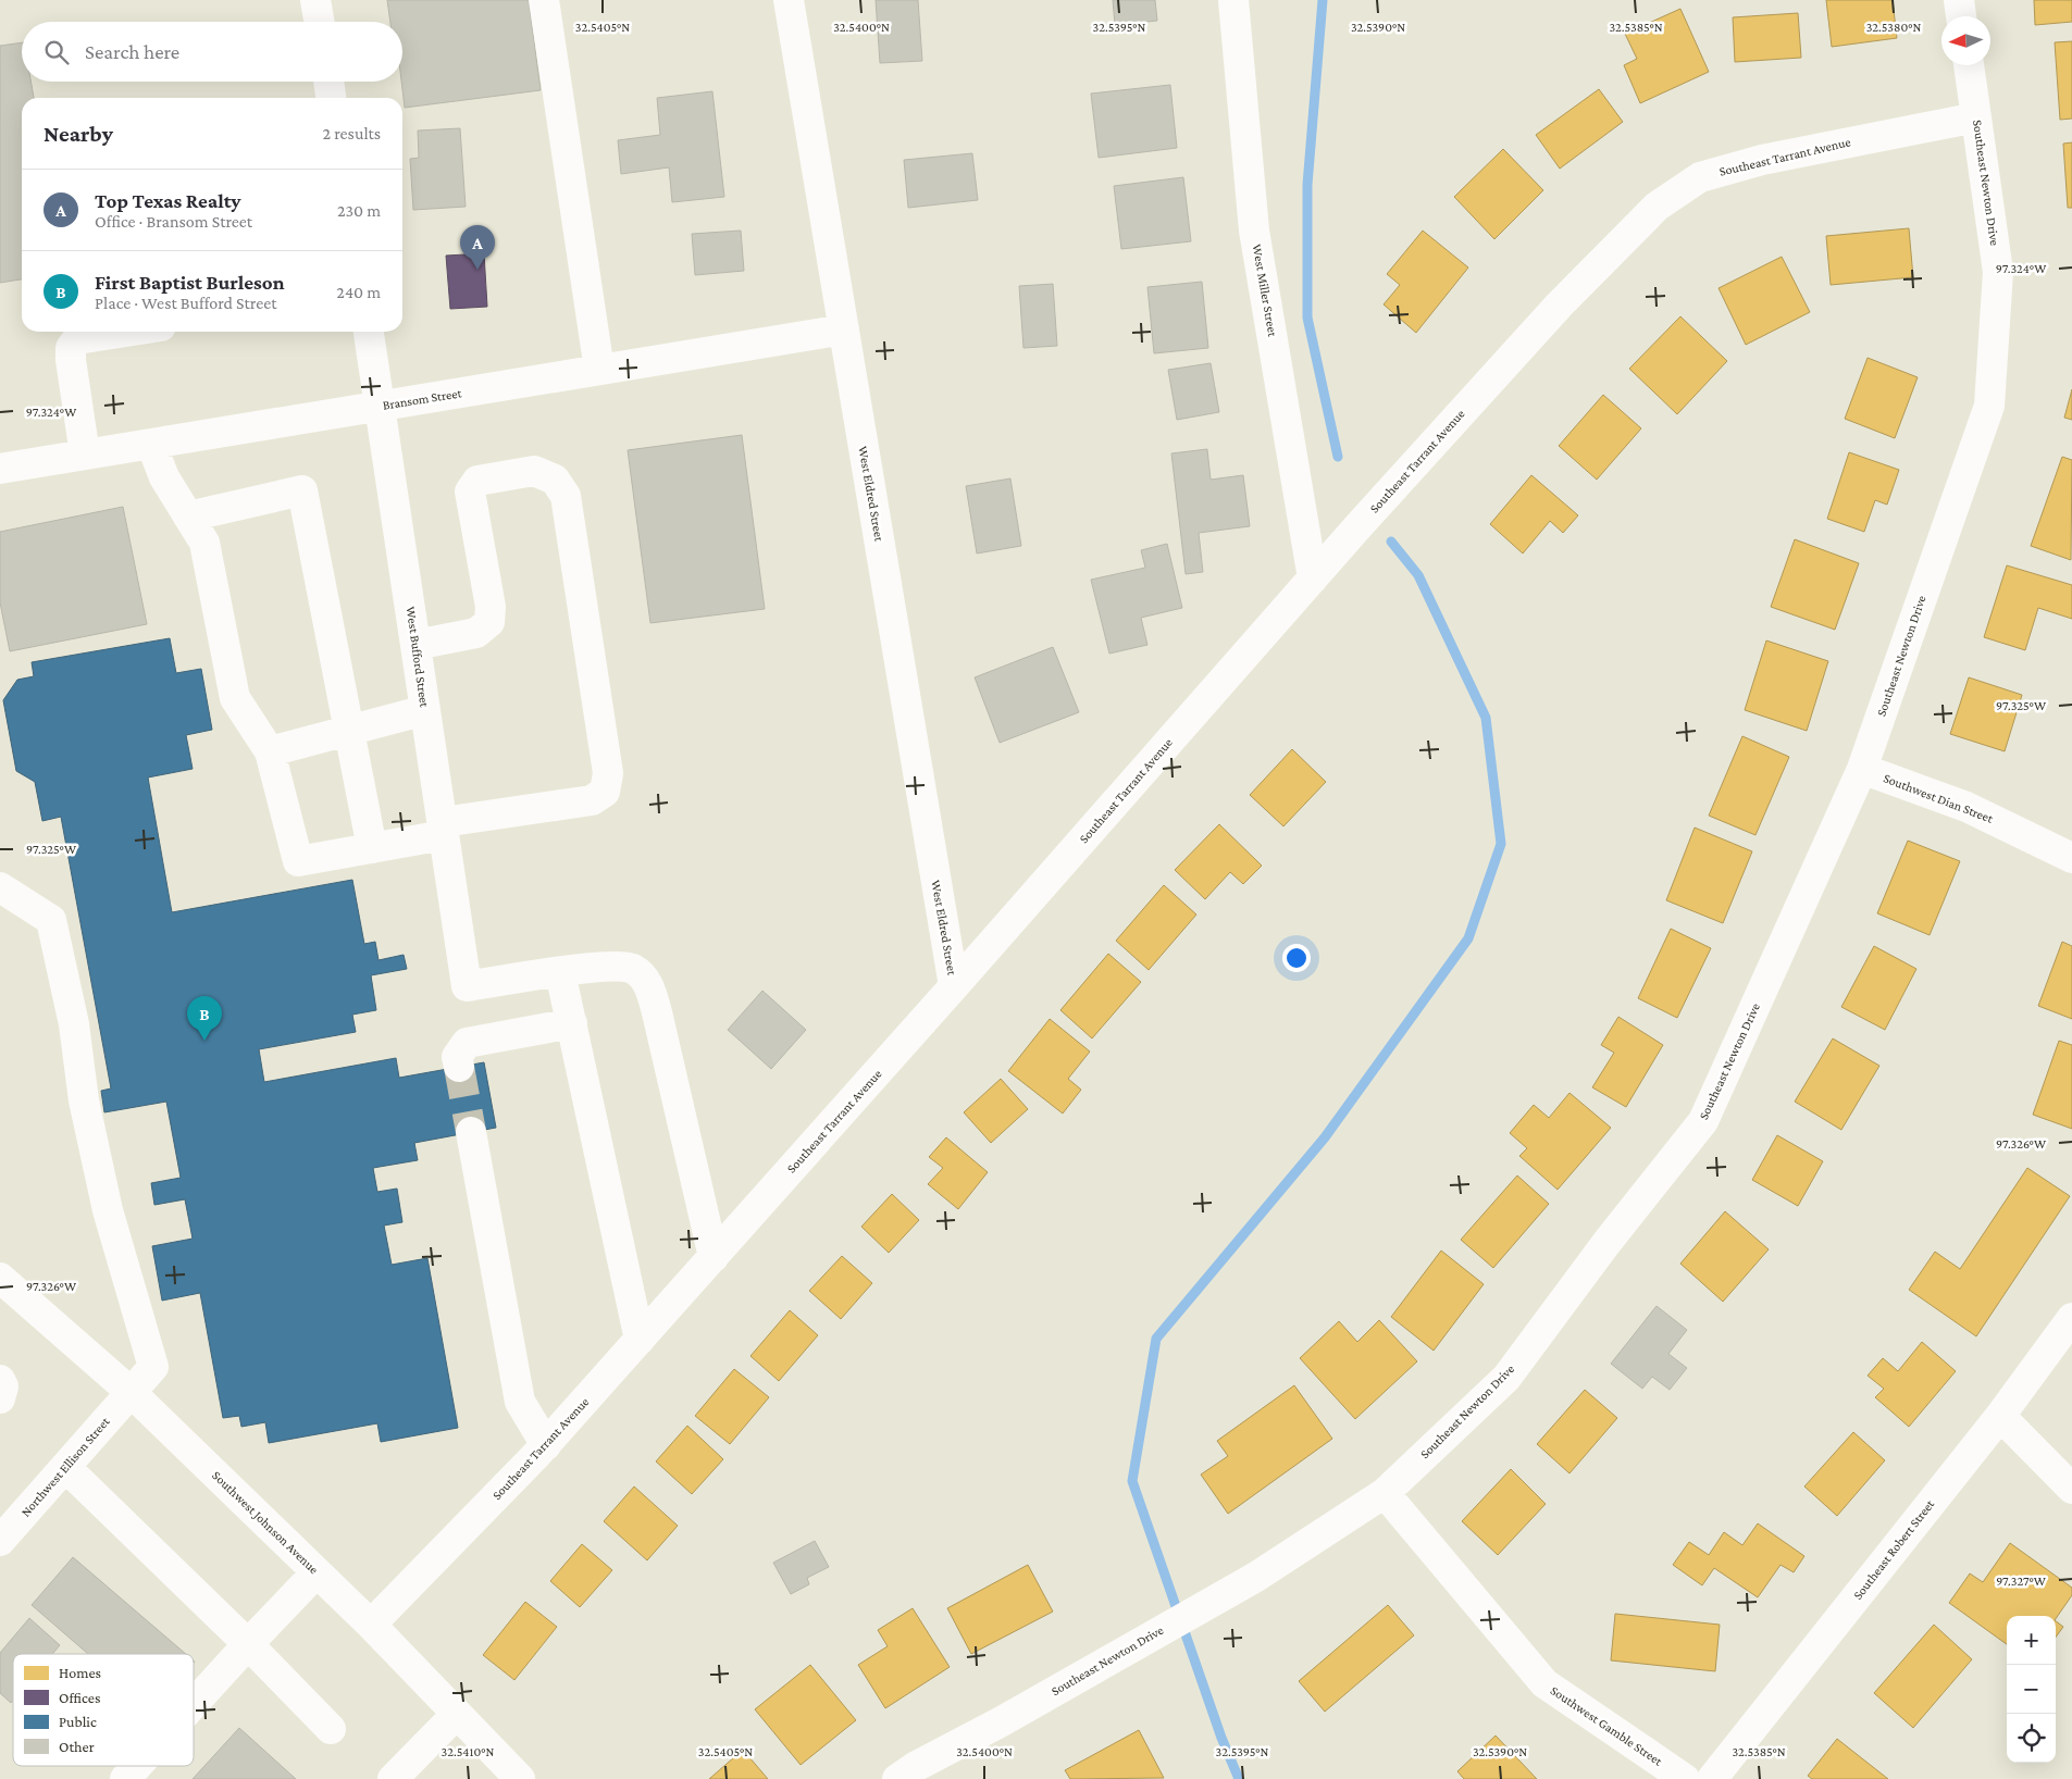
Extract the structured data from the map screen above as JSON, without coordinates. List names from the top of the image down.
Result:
{
  "streets": {
    "street": [
      "Southeast Tarrant Avenue",
      "Southeast Newton Drive",
      "West Miller Street",
      "Bransom Street",
      "West Eldred Street",
      "West Bufford Street",
      "Southwest Dian Street",
      "Northwest Ellison Street",
      "Southwest Johnson Avenue",
      "Southeast Robert Street",
      "Southwest Gamble Street"
    ]
  },
  "crossings": [
    ["Southeast Tarrant Avenue", "Southeast Newton Drive"],
    ["Southeast Tarrant Avenue", "West Miller Street"],
    ["Southeast Tarrant Avenue", "West Eldred Street"],
    ["Southeast Tarrant Avenue", "Southwest Johnson Avenue"],
    ["Southeast Newton Drive", "Southwest Dian Street"],
    ["Southeast Newton Drive", "Southwest Gamble Street"],
    ["Bransom Street", "West Eldred Street"],
    ["Bransom Street", "West Bufford Street"],
    ["Northwest Ellison Street", "Southwest Johnson Avenue"]
  ],
  "legend": [
    "Homes",
    "Offices",
    "Public",
    "Other"
  ],
  "north": "left",
  "page": {
    "search": "Search here",
    "heading": ["Nearby", "2 results"],
    "list": [
      {
        "mark": "A",
        "name": "Top Texas Realty",
        "note": "Office · Bransom Street",
        "value": "230 m"
      },
      {
        "mark": "B",
        "name": "First Baptist Burleson",
        "note": "Place · West Bufford Street",
        "value": "240 m"
      }
    ],
    "pins": ["A", "B"],
    "map_buttons": ["+", "−"]
  },
  "coordinates": [
    "32.5405°N",
    "32.5400°N",
    "32.5395°N",
    "32.5390°N",
    "32.5385°N",
    "32.5380°N",
    "97.324°W",
    "97.325°W",
    "97.326°W",
    "97.327°W",
    "32.5410°N"
  ]
}
